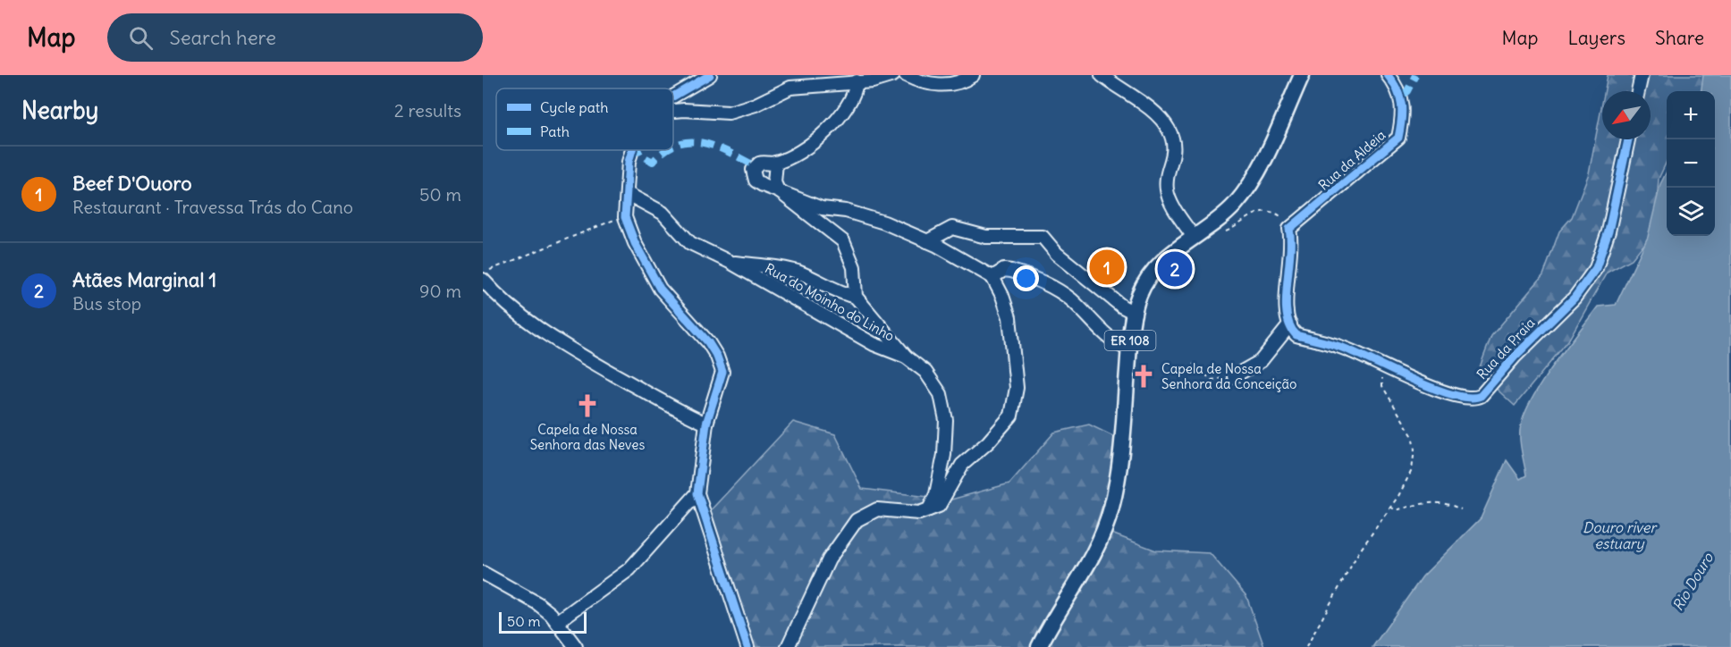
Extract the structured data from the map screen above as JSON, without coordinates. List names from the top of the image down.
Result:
{
  "streets": {
    "main road": ["ER 108"],
    "street": ["Rua da Aldeia", "Rua do Moinho do Linho", "Rua da Praia"]
  },
  "water": ["Douro river estuary", "Rio Douro"],
  "places": {
    "church": ["Capela de Nossa Senhora da Conceição", "Capela de Nossa Senhora das Neves"]
  },
  "legend": ["Cycle path", "Path"],
  "scale_bar": "50 m",
  "north": "bottom left",
  "page": {
    "header": "Map",
    "search": "Search here",
    "nav": ["Map", "Layers", "Share"],
    "heading": ["Nearby", "2 results"],
    "map_buttons": ["+", "−"],
    "list": [
      {
        "mark": "1",
        "name": "Beef D'Ouoro",
        "note": "Restaurant · Travessa Trás do Cano",
        "value": "50 m"
      },
      {
        "mark": "2",
        "name": "Atães Marginal 1",
        "note": "Bus stop",
        "value": "90 m"
      }
    ],
    "pins": ["1", "2"],
    "scale": "50 m"
  }
}
